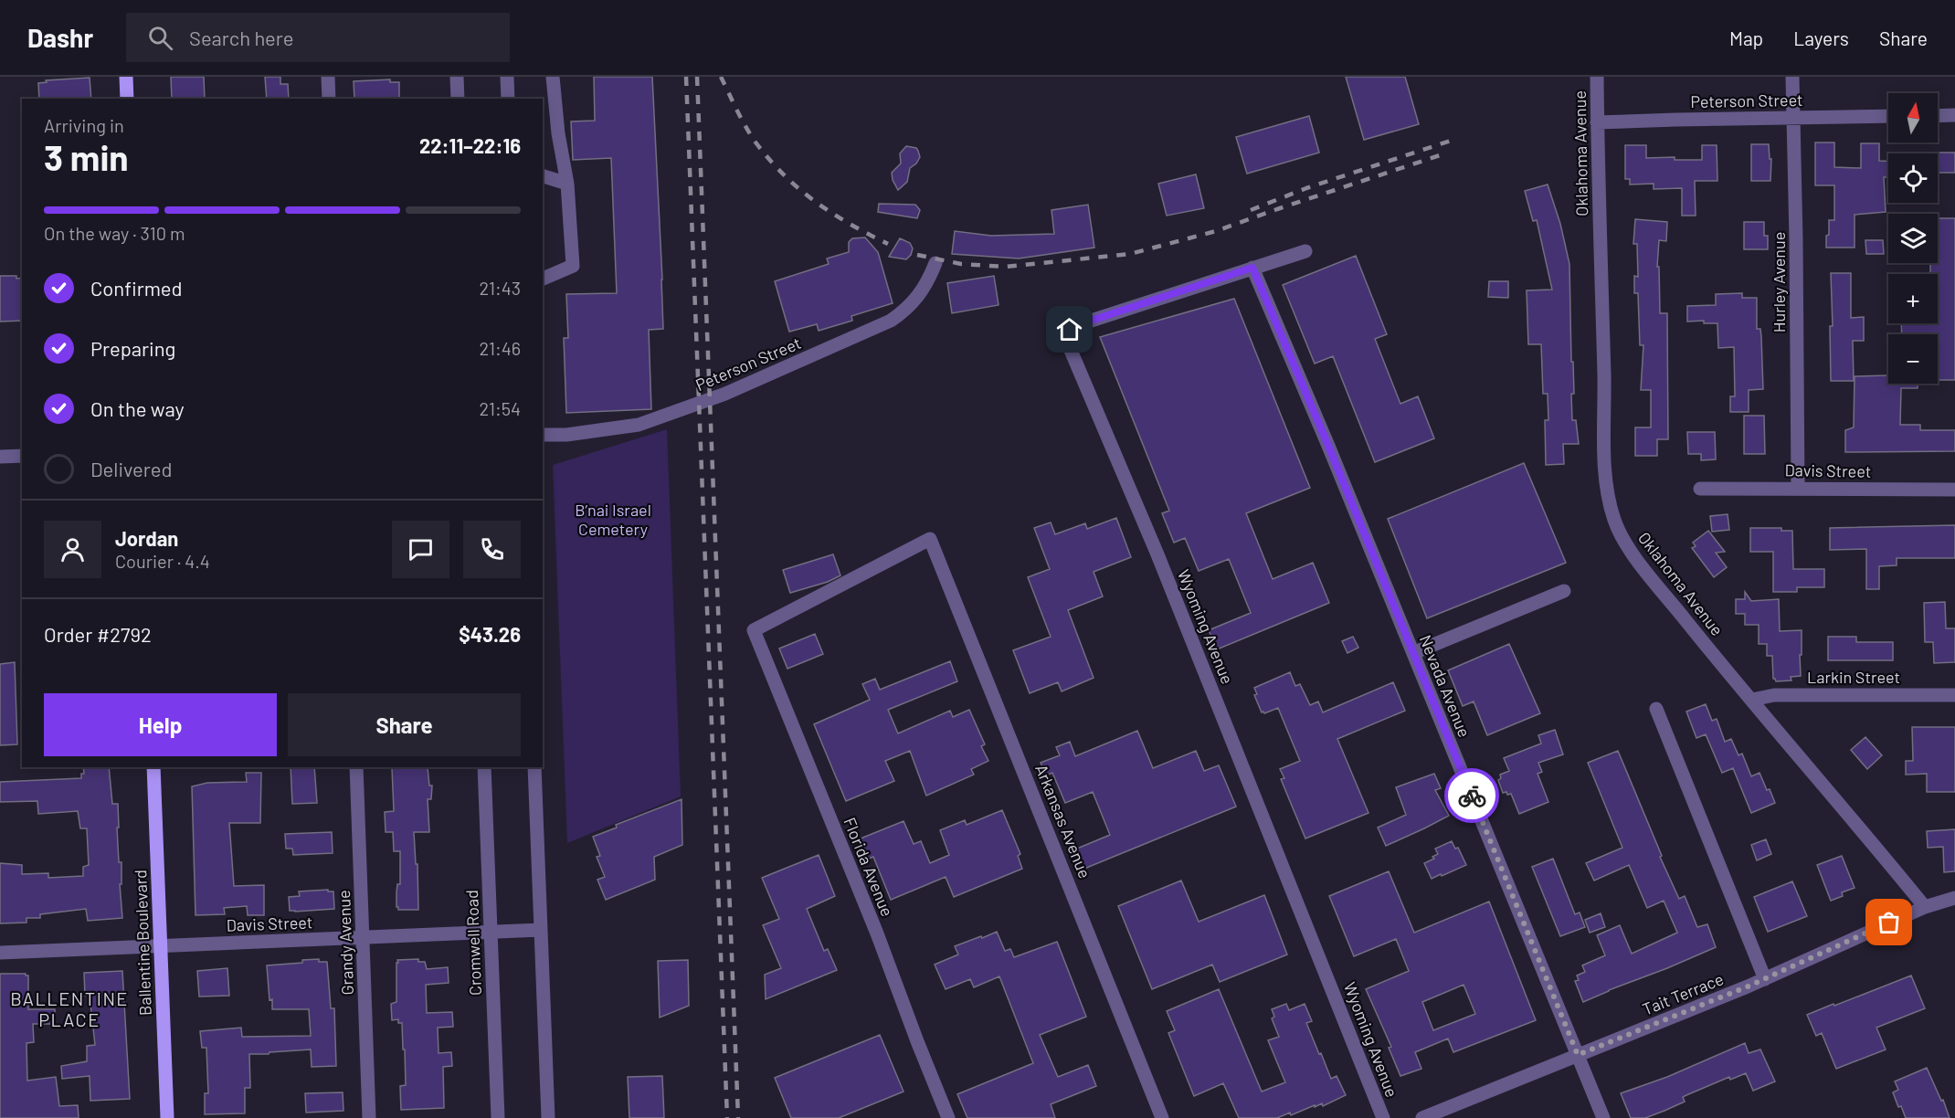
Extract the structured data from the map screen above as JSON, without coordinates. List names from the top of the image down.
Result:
{
  "streets": {
    "main road": ["Ballentine Boulevard"],
    "street": [
      "Peterson Street",
      "Oklahoma Avenue",
      "Hurley Avenue",
      "Davis Street",
      "Wyoming Avenue",
      "Larkin Street",
      "Nevada Avenue",
      "Arkansas Avenue",
      "Florida Avenue",
      "Grandy Avenue",
      "Cromwell Road",
      "Tait Terrace"
    ]
  },
  "crossings": [
    ["Peterson Street", "Oklahoma Avenue"],
    ["Peterson Street", "Hurley Avenue"],
    ["Oklahoma Avenue", "Larkin Street"],
    ["Oklahoma Avenue", "Tait Terrace"],
    ["Hurley Avenue", "Davis Street"],
    ["Davis Street", "Ballentine Boulevard"],
    ["Davis Street", "Grandy Avenue"],
    ["Davis Street", "Cromwell Road"],
    ["Wyoming Avenue", "Nevada Avenue"],
    ["Nevada Avenue", "Tait Terrace"],
    ["Arkansas Avenue", "Florida Avenue"]
  ],
  "districts": ["BALLENTINE PLACE"],
  "parks": ["B’nai Israel Cemetery"],
  "north": "top",
  "page": {
    "header": "Dashr",
    "search": "Search here",
    "nav": ["Map", "Layers", "Share"],
    "map_buttons": ["+", "−"],
    "heading": ["3 min", "Arriving in", "22:11–22:16"],
    "panel": [
      "Jordan",
      "Courier · 4.4",
      "Order #2792",
      "$43.26"
    ],
    "bar": "On the way · 310 m",
    "list": [
      ["Confirmed", "21:43"],
      ["Preparing", "21:46"],
      ["On the way", "21:54"],
      "Delivered"
    ],
    "buttons": ["Help", "Share"]
  }
}
